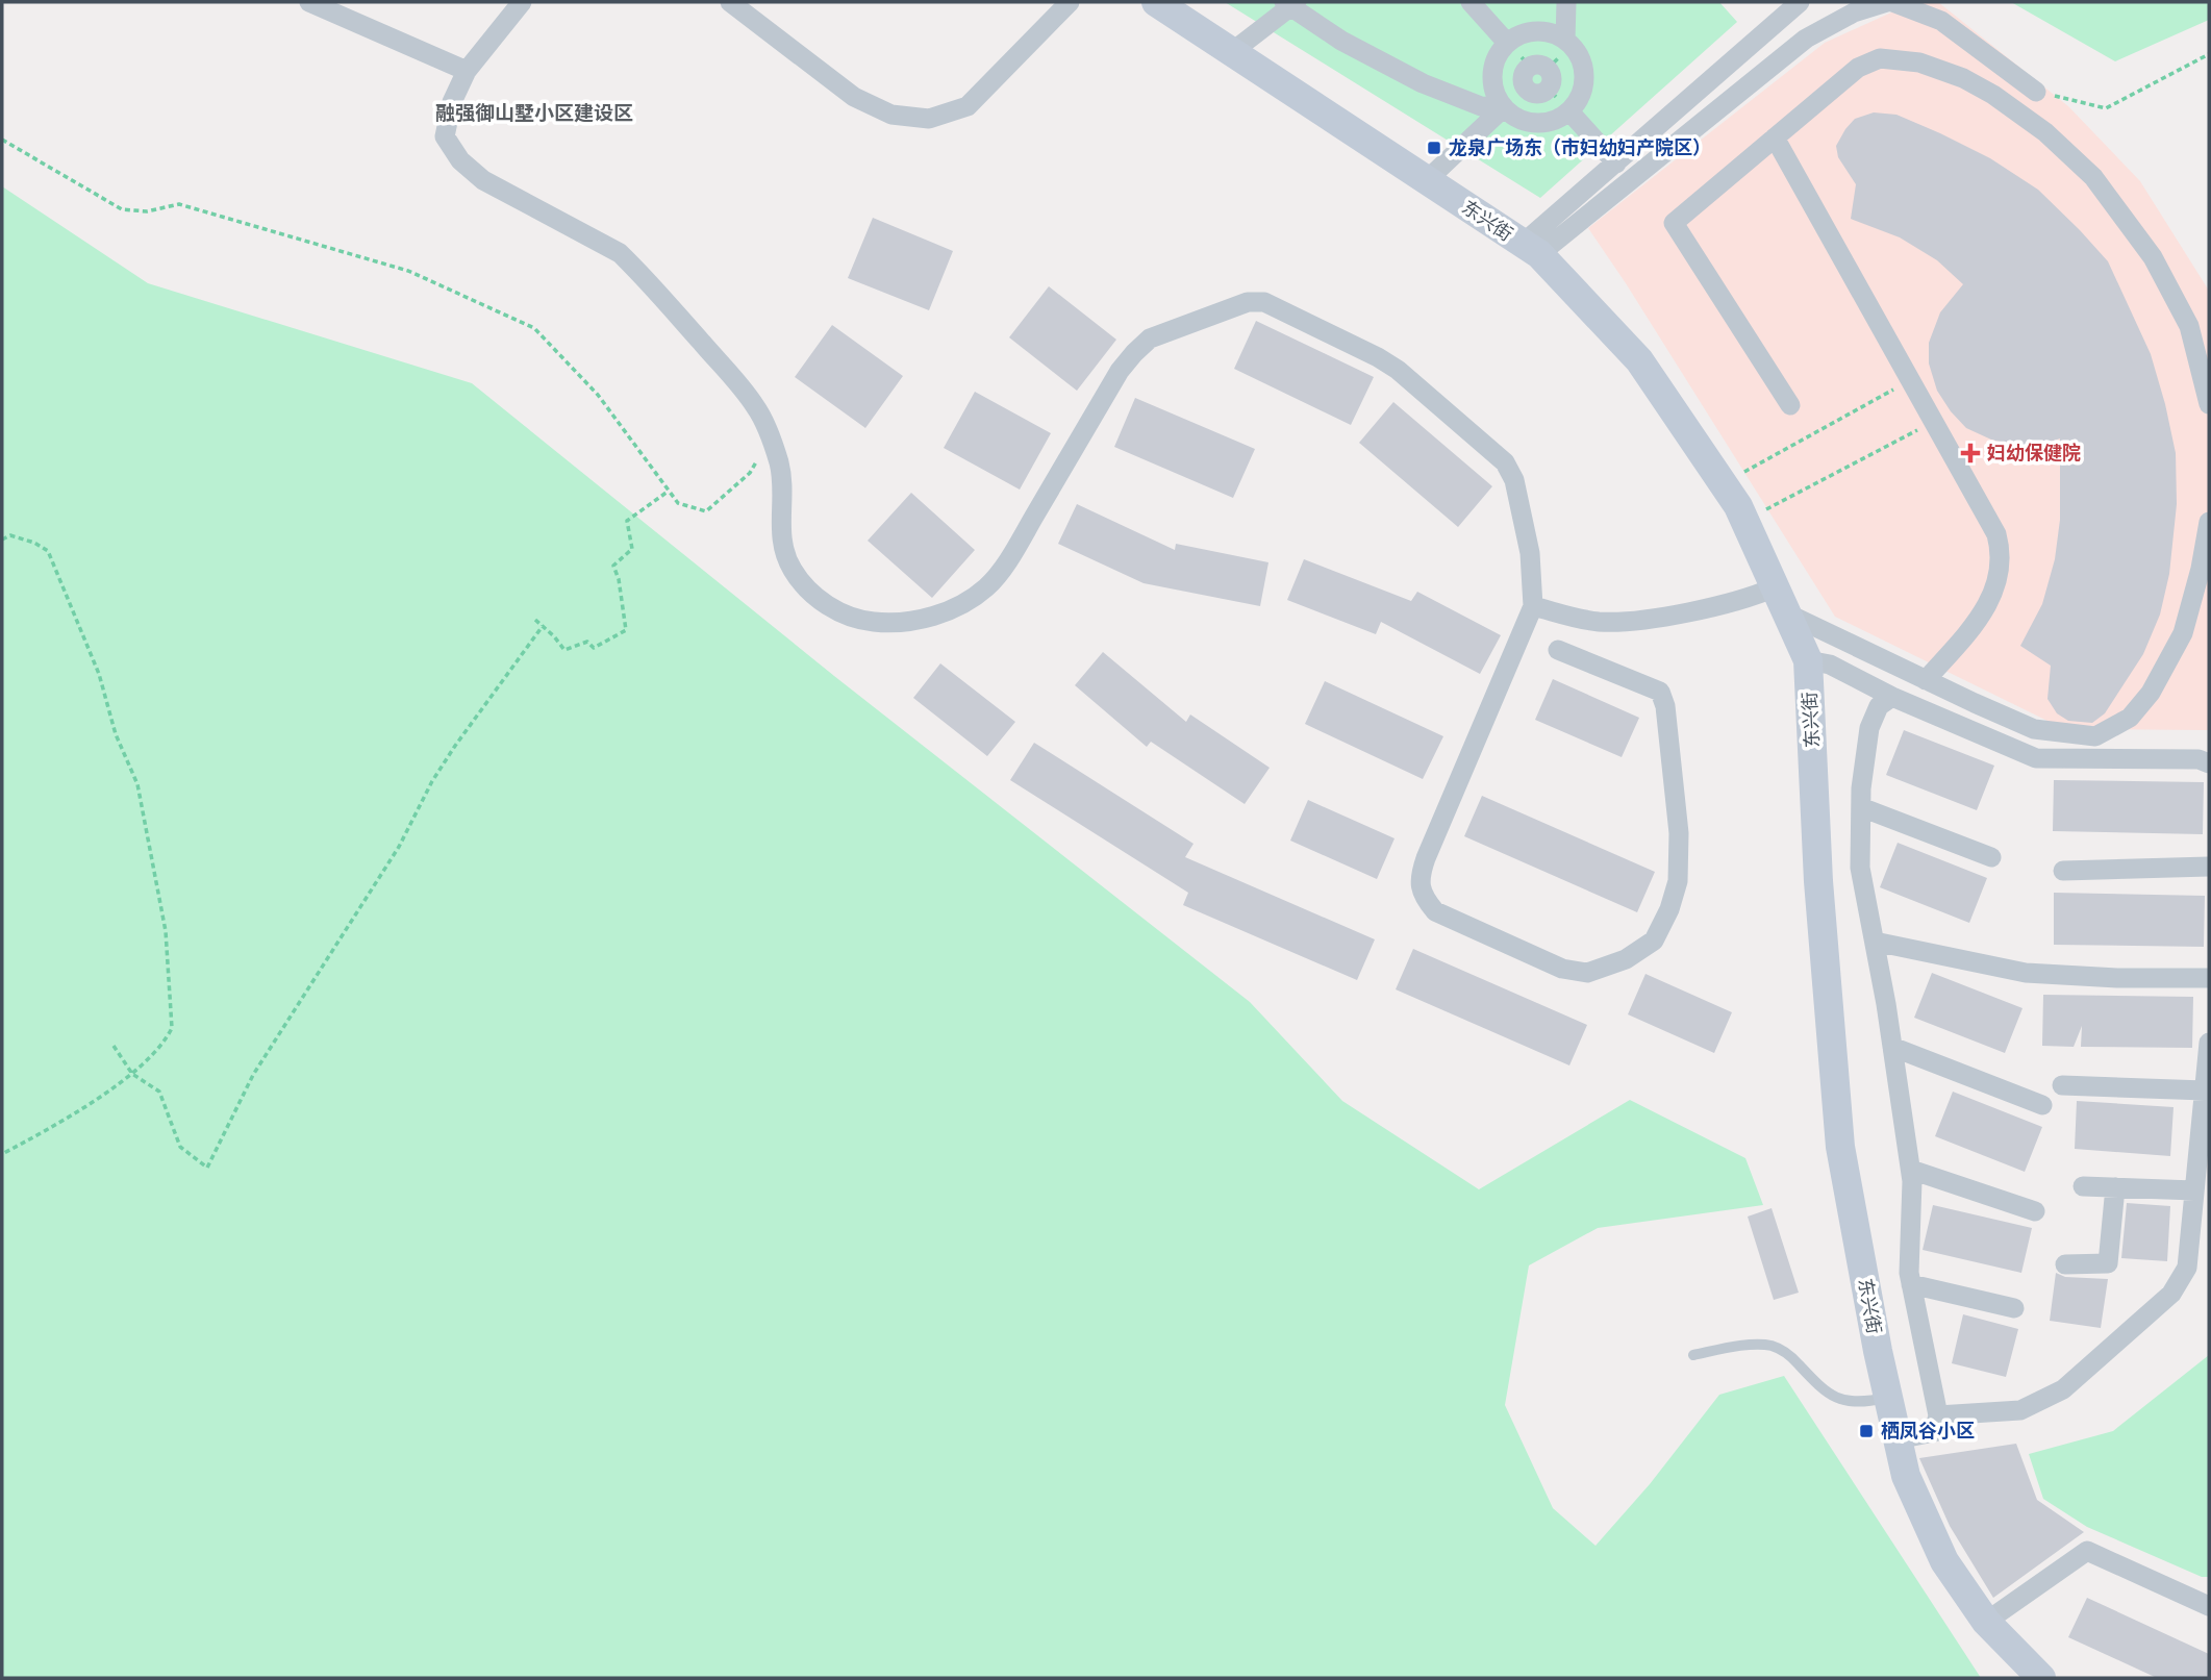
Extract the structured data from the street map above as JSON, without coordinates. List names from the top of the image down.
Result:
{
  "streets": {
    "street": ["东兴街"]
  },
  "districts": ["融强御山墅小区建设区"],
  "places": {
    "transit": ["龙泉广场东（市妇幼妇产院区）", "栖凤谷小区"],
    "health": ["妇幼保健院"]
  }
}
